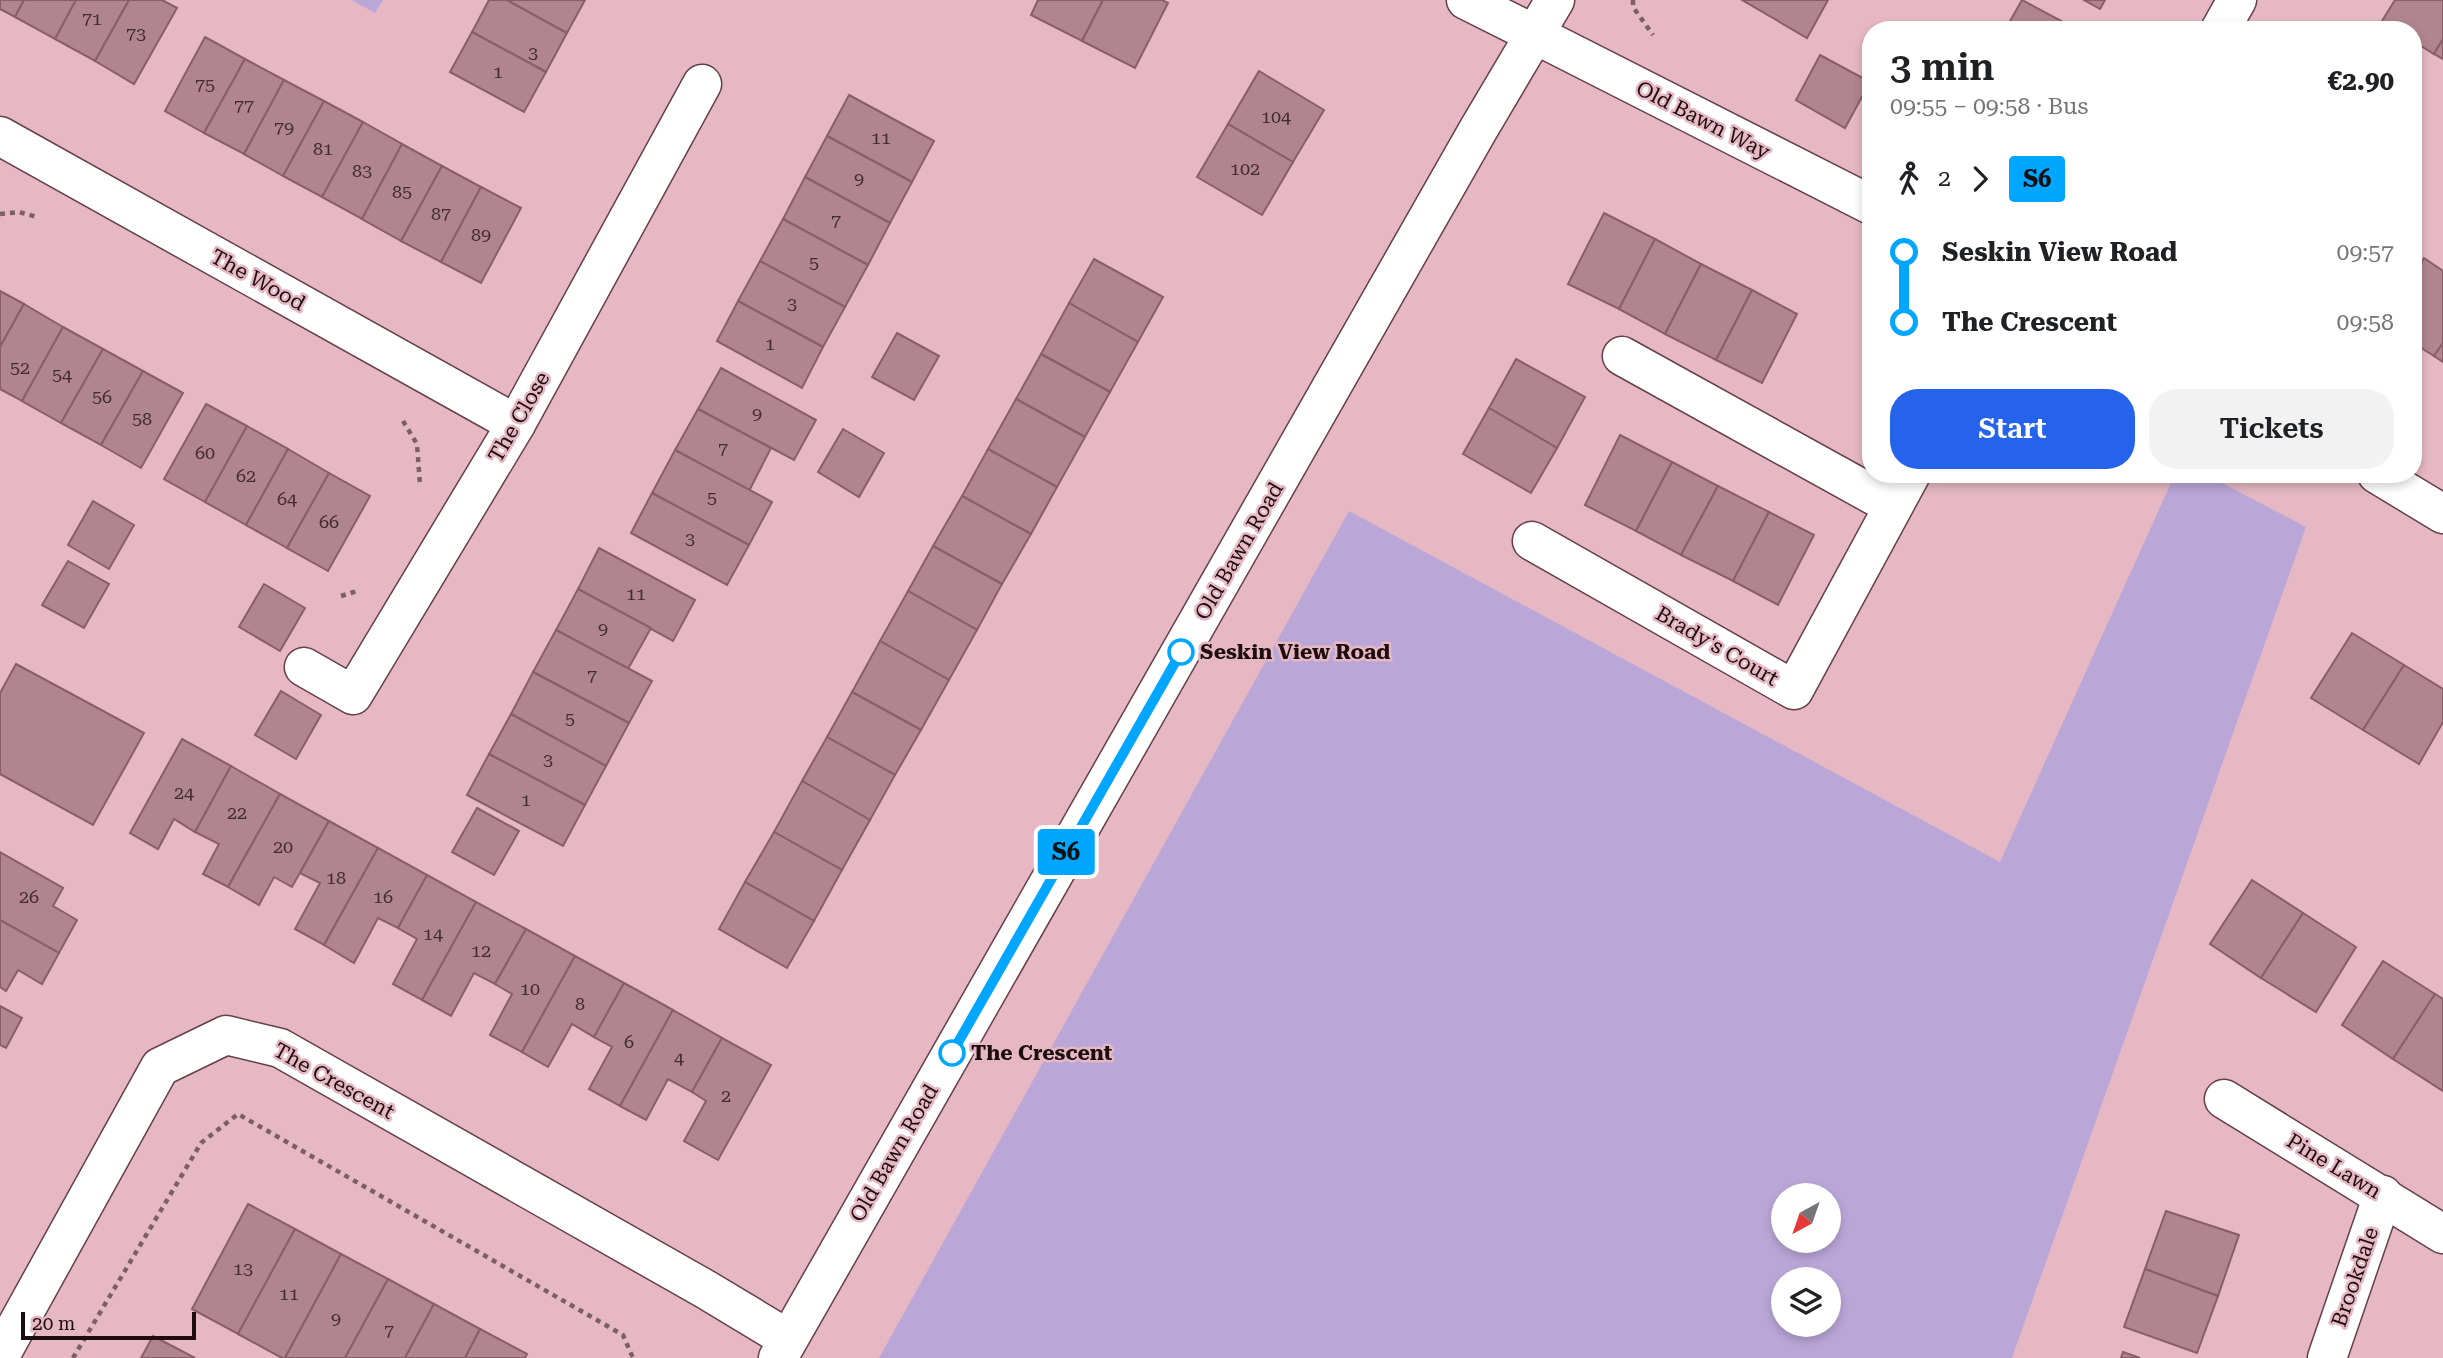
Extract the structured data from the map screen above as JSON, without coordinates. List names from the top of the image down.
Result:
{
  "streets": {
    "street": [
      "Old Bawn Way",
      "The Wood",
      "The Close",
      "Old Bawn Road",
      "Brady's Court",
      "The Crescent",
      "Pine Lawn",
      "Brookdale"
    ]
  },
  "crossings": [
    ["Old Bawn Way", "Old Bawn Road"],
    ["The Wood", "The Close"],
    ["Old Bawn Road", "The Crescent"],
    ["Pine Lawn", "Brookdale"]
  ],
  "places": ["Seskin View Road", "The Crescent"],
  "lines": ["bus line S6"],
  "house_numbers": [
    "71",
    "73",
    "3",
    "1",
    "75",
    "77",
    "104",
    "79",
    "11",
    "81",
    "102",
    "83",
    "9",
    "85",
    "87",
    "7",
    "89",
    "5",
    "3",
    "1",
    "52",
    "54",
    "56",
    "9",
    "58",
    "7",
    "60",
    "62",
    "5",
    "64",
    "66",
    "3",
    "11",
    "9",
    "7",
    "5",
    "3",
    "24",
    "1",
    "22",
    "20",
    "18",
    "26",
    "16",
    "14",
    "12",
    "10",
    "8",
    "6",
    "4",
    "2",
    "13",
    "11",
    "9",
    "7"
  ],
  "scale_bar": "20 m",
  "north": "bottom left",
  "page": {
    "on_map": "S6",
    "heading": ["3 min", "09:55 – 09:58 · Bus", "€2.90"],
    "legs": ["2", "S6"],
    "list": [
      {
        "name": "Seskin View Road",
        "value": "09:57"
      },
      {
        "name": "The Crescent",
        "value": "09:58"
      }
    ],
    "buttons": ["Start", "Tickets"],
    "scale": "20 m"
  }
}
